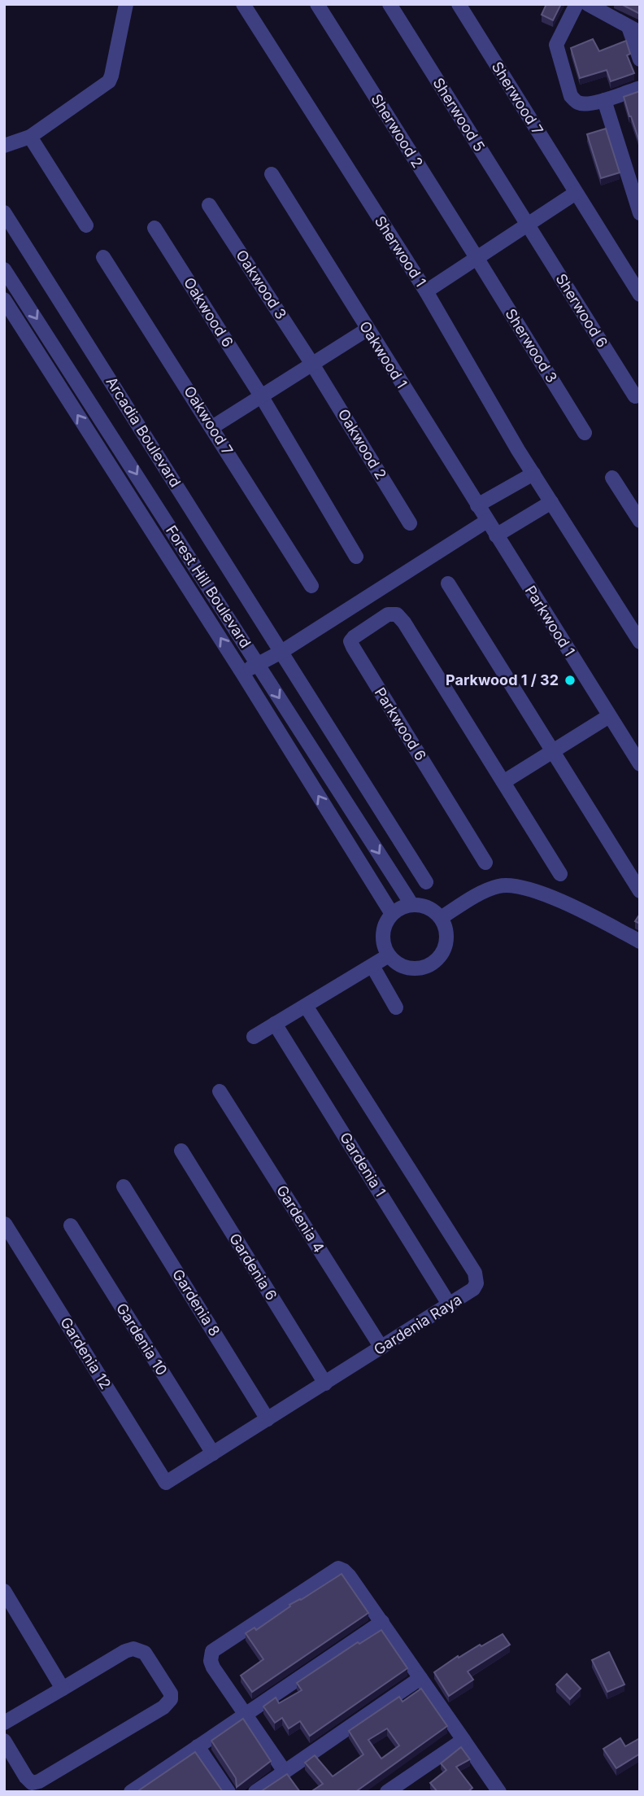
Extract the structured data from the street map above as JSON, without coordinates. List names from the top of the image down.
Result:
{
  "streets": {
    "street": [
      "Sherwood 7",
      "Sherwood 5",
      "Sherwood 2",
      "Sherwood 1",
      "Oakwood 3",
      "Sherwood 6",
      "Oakwood 6",
      "Sherwood 3",
      "Oakwood 1",
      "Oakwood 7",
      "Arcadia Boulevard",
      "Oakwood 2",
      "Forest Hill Boulevard",
      "Parkwood 1",
      "Parkwood 6",
      "Gardenia 1",
      "Gardenia 4",
      "Gardenia 6",
      "Gardenia 8",
      "Gardenia Raya",
      "Gardenia 10",
      "Gardenia 12"
    ]
  },
  "crossings": [
    ["Sherwood 5", "Sherwood 6"],
    ["Sherwood 2", "Sherwood 3"],
    ["Oakwood 3", "Oakwood 2"],
    ["Oakwood 1", "Parkwood 1"],
    ["Gardenia 1", "Gardenia Raya"],
    ["Gardenia 4", "Gardenia Raya"],
    ["Gardenia 6", "Gardenia Raya"],
    ["Gardenia 8", "Gardenia Raya"],
    ["Gardenia Raya", "Gardenia 10"],
    ["Gardenia Raya", "Gardenia 12"]
  ],
  "places": ["Parkwood 1 / 32"]
}
